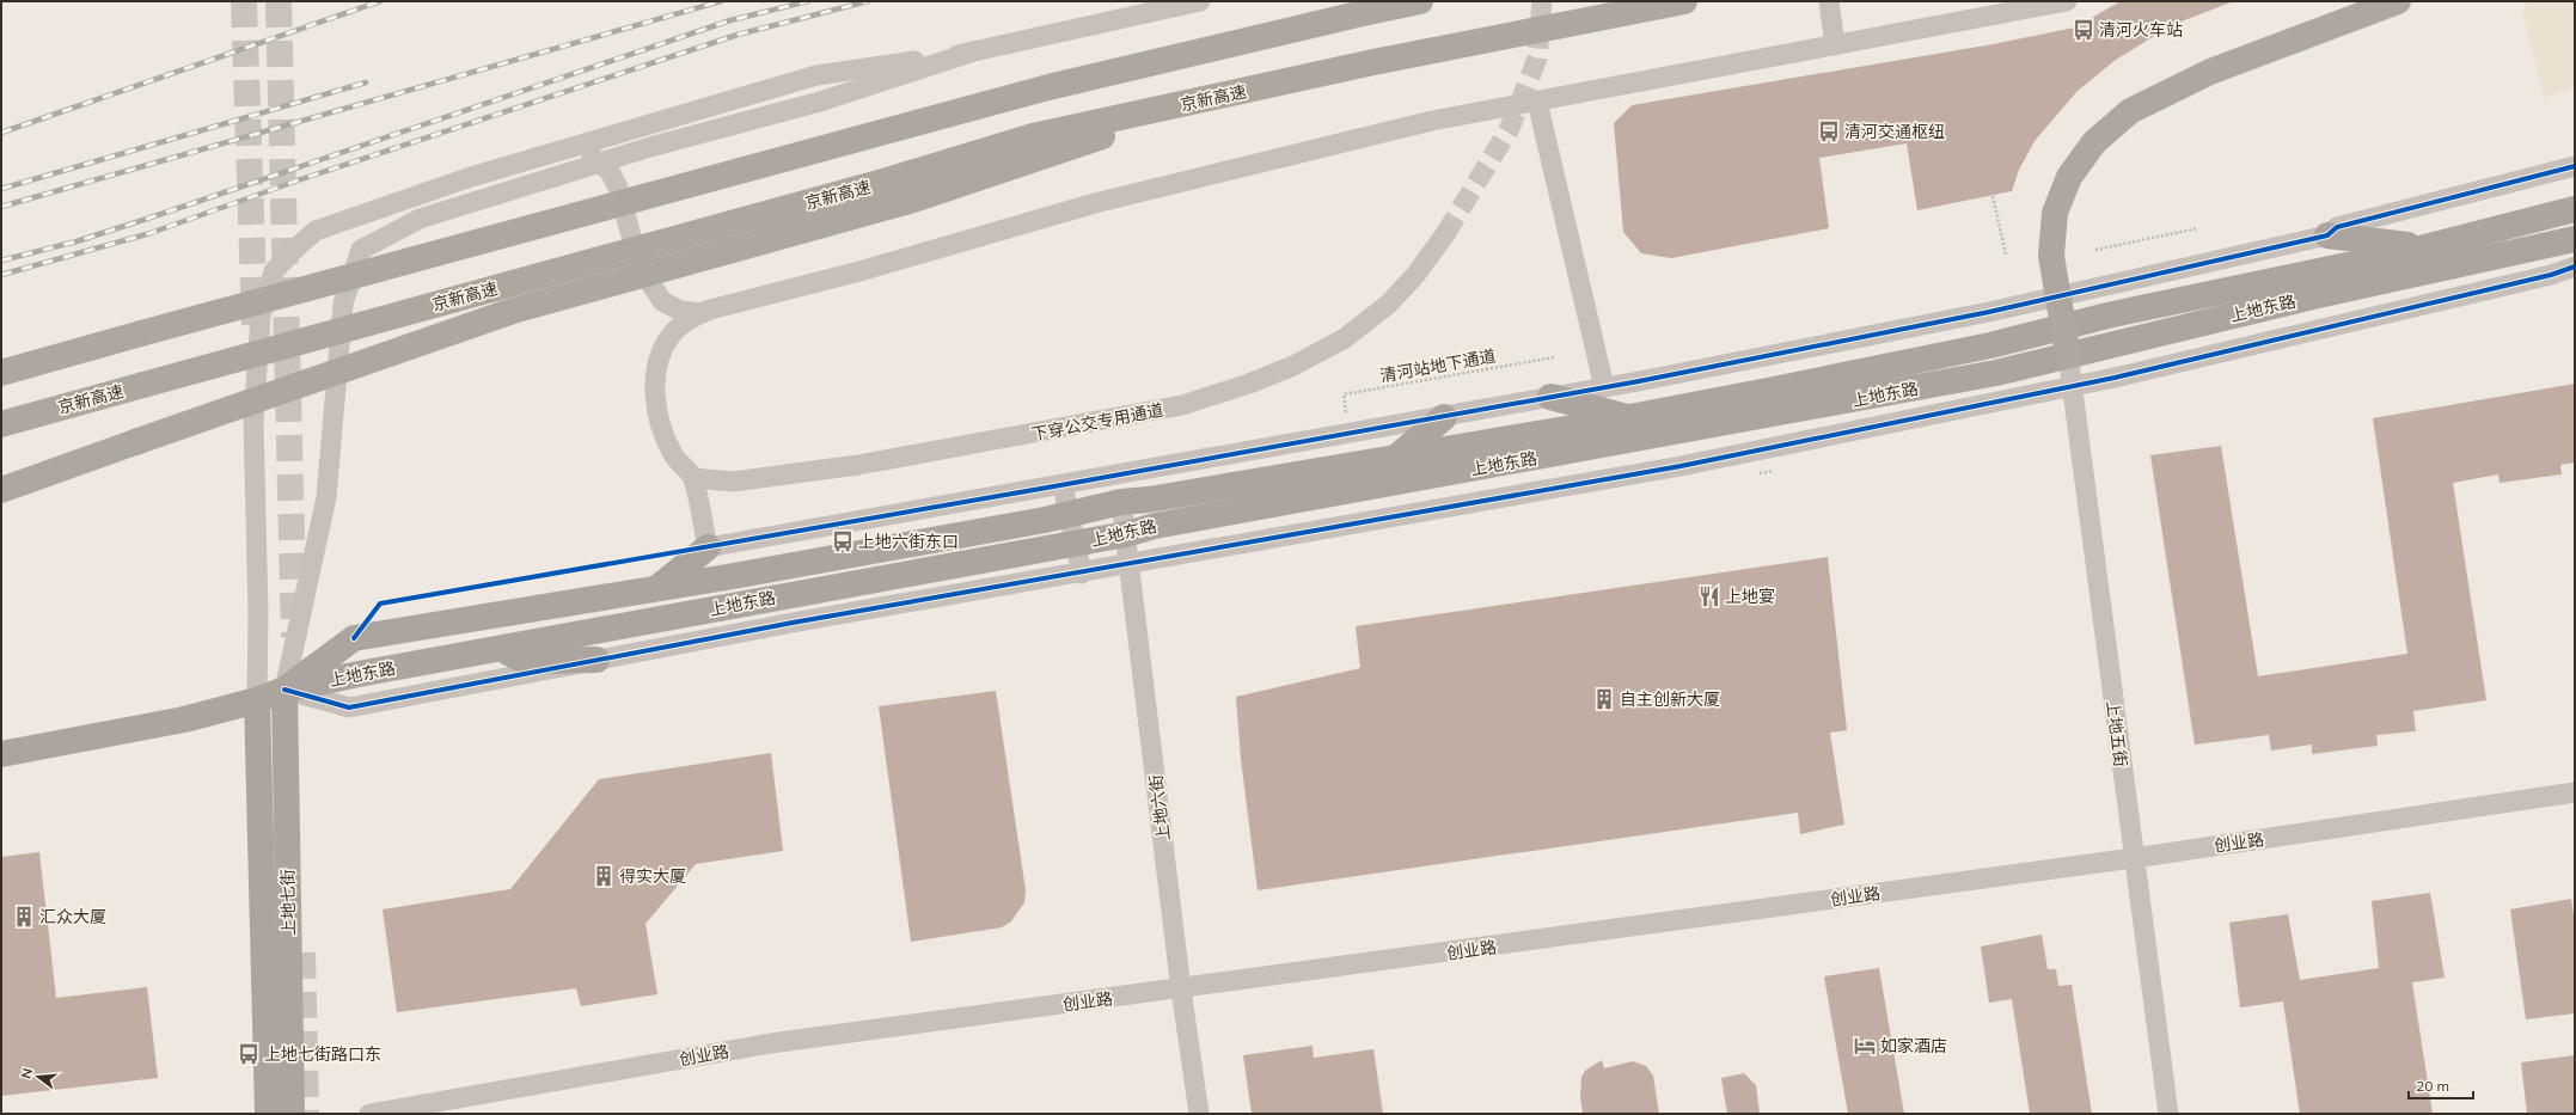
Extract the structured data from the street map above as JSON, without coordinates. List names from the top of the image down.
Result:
{
  "streets": {
    "highway": ["京新高速"],
    "main road": ["上地东路", "上地七街"],
    "street": [
      "下穿公交专用通道",
      "上地五街",
      "上地六街",
      "创业路"
    ],
    "path": ["清河站地下通道"]
  },
  "crossings": [
    ["上地东路", "上地五街"],
    ["上地东路", "上地六街"],
    ["上地东路", "上地七街"],
    ["上地五街", "创业路"],
    ["上地六街", "创业路"]
  ],
  "places": {
    "bus stop": [
      "清河火车站",
      "清河交通枢纽",
      "上地六街东口",
      "上地七街路口东"
    ],
    "restaurant": ["上地宴"],
    "building": ["自主创新大厦", "得实大厦", "汇众大厦"],
    "hotel": ["如家酒店"]
  },
  "scale_bar": "20 m",
  "north": "left"
}
